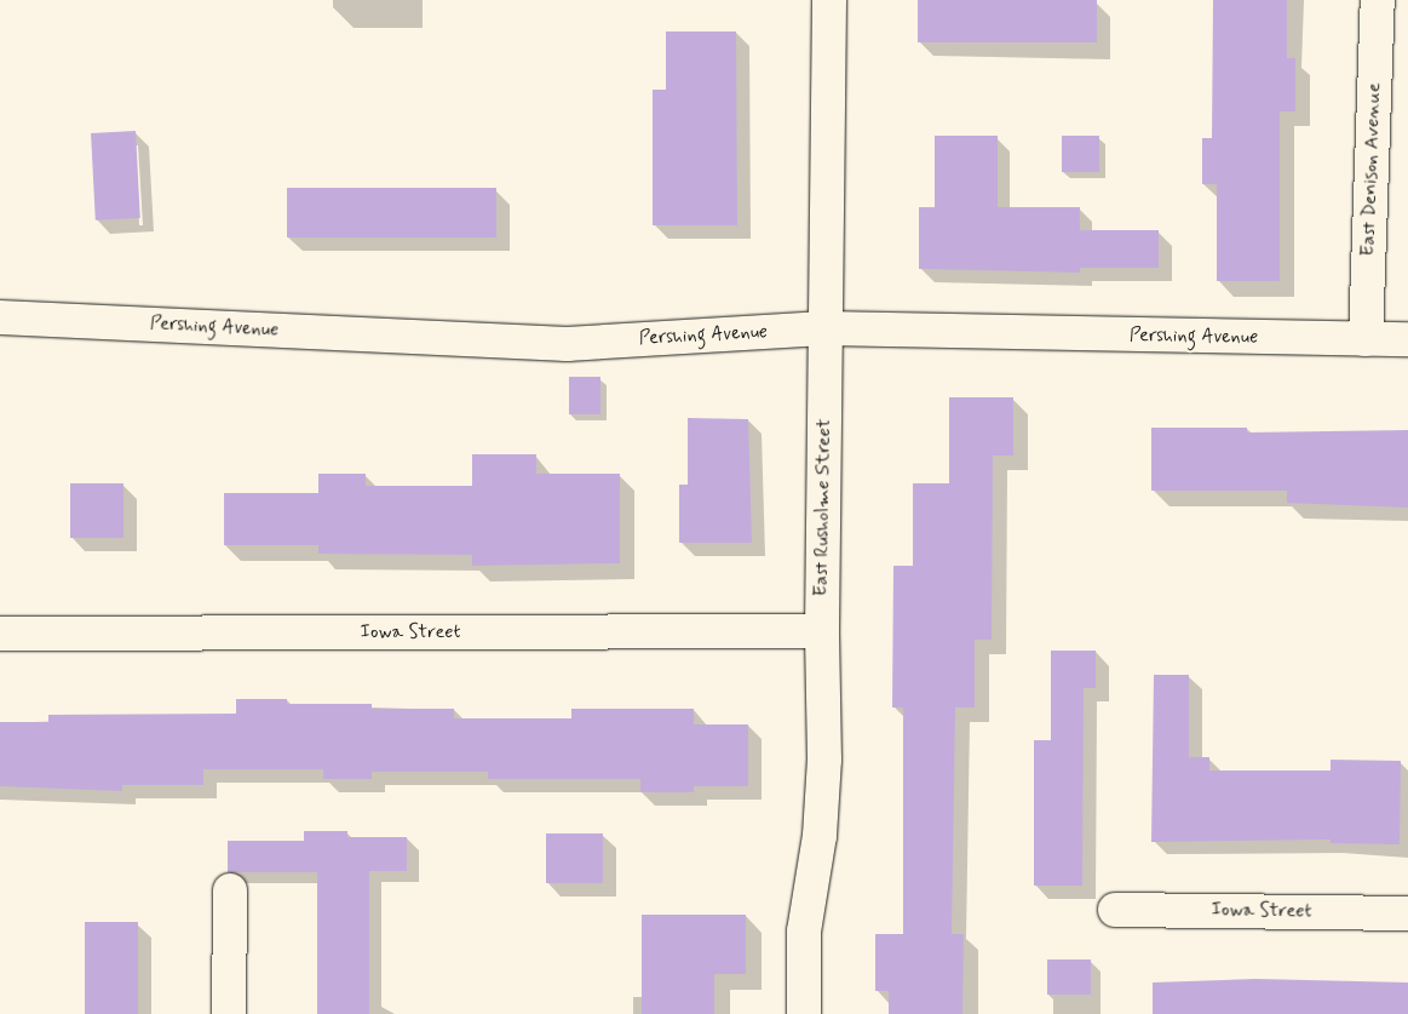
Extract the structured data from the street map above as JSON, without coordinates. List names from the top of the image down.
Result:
{
  "streets": {
    "street": [
      "East Denison Avenue",
      "Pershing Avenue",
      "East Rusholme Street",
      "Iowa Street"
    ]
  },
  "crossings": [
    ["East Denison Avenue", "Pershing Avenue"],
    ["Pershing Avenue", "East Rusholme Street"],
    ["East Rusholme Street", "Iowa Street"]
  ]
}
